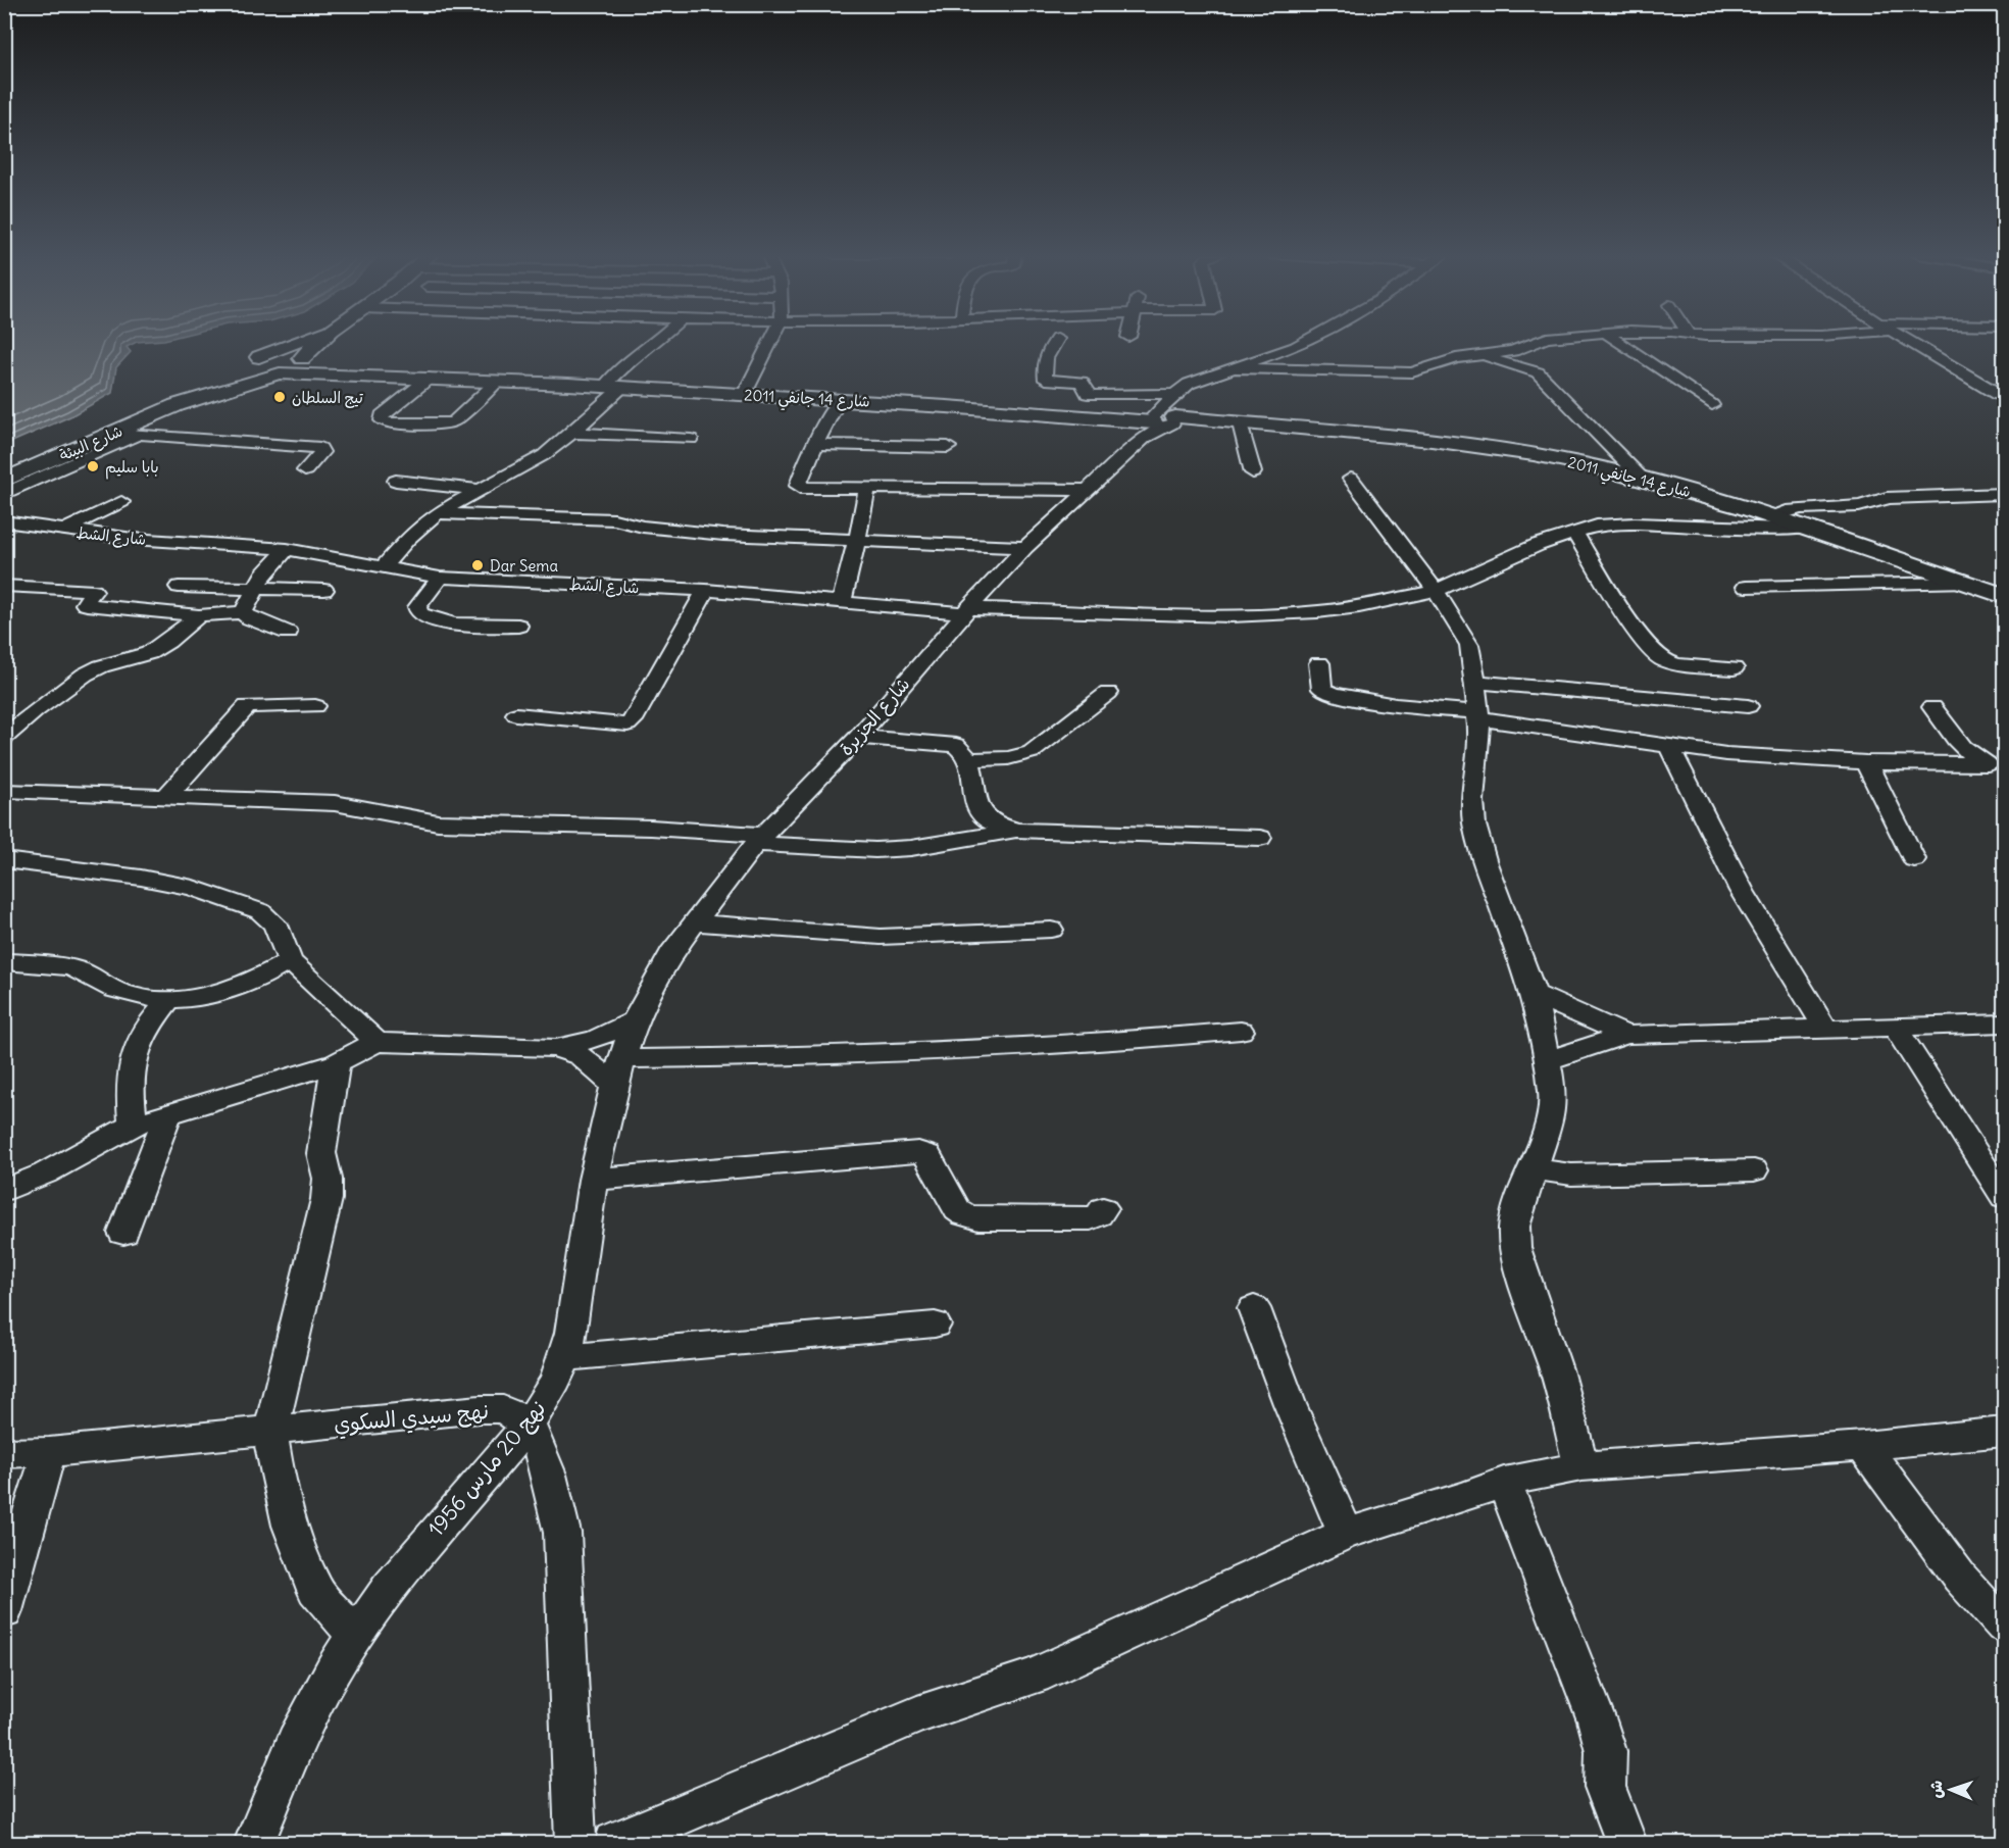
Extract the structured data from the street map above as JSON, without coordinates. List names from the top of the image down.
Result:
{
  "streets": {
    "main road": ["شارع 14 جانفي 2011", "شارع البيئة"],
    "street": [
      "شارع الشط",
      "شارع الجزيرة",
      "نهج سيدي السكوي",
      "نهج 20 مارس 1956"
    ]
  },
  "crossings": [
    ["شارع 14 جانفي 2011", "شارع البيئة"],
    ["شارع 14 جانفي 2011", "شارع الشط"],
    ["شارع 14 جانفي 2011", "شارع الجزيرة"],
    ["شارع الشط", "شارع الجزيرة"],
    ["شارع الجزيرة", "نهج 20 مارس 1956"],
    ["نهج سيدي السكوي", "نهج 20 مارس 1956"]
  ],
  "places": ["تيج السلطان", "بابا سليم", "Dar Sema"],
  "north": "left"
}
